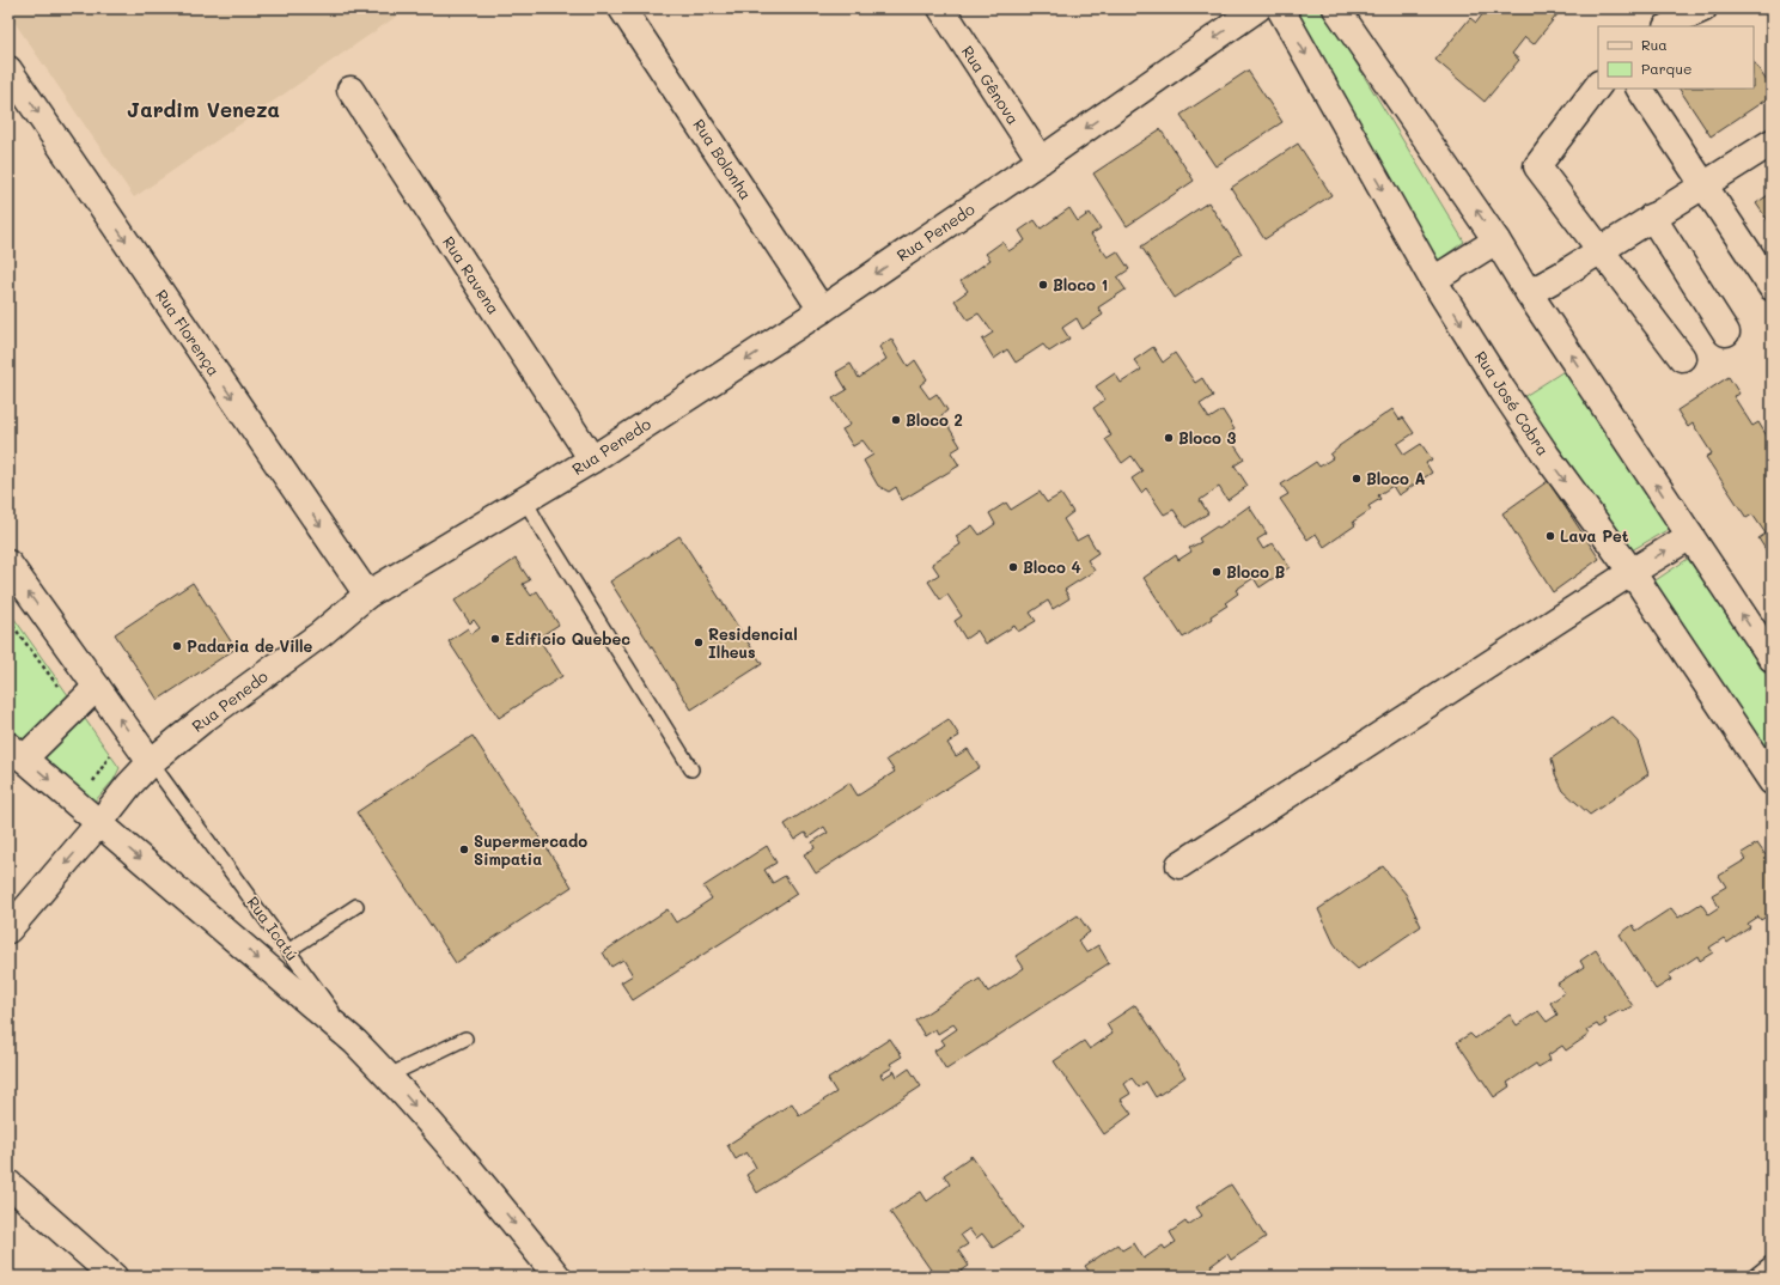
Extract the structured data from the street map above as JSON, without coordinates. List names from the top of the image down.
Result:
{
  "streets": {
    "street": [
      "Rua Gênova",
      "Rua Bolonha",
      "Rua Penedo",
      "Rua Ravena",
      "Rua Florença",
      "Rua José Cobra",
      "Rua Icatú"
    ]
  },
  "crossings": [
    ["Rua Gênova", "Rua Penedo"],
    ["Rua Bolonha", "Rua Penedo"],
    ["Rua Penedo", "Rua Ravena"],
    ["Rua Penedo", "Rua Florença"],
    ["Rua Penedo", "Rua Icatú"]
  ],
  "one_way": ["Rua Penedo", "Rua Florença"],
  "districts": ["Jardim Veneza"],
  "places": [
    "Bloco 1",
    "Bloco 2",
    "Bloco 3",
    "Bloco A",
    "Lava Pet",
    "Bloco 4",
    "Bloco B",
    "Edificio Quebec",
    "Residencial Ilheus",
    "Padaria de Ville",
    "Supermercado Simpatia"
  ],
  "legend": ["Rua", "Parque"]
}
